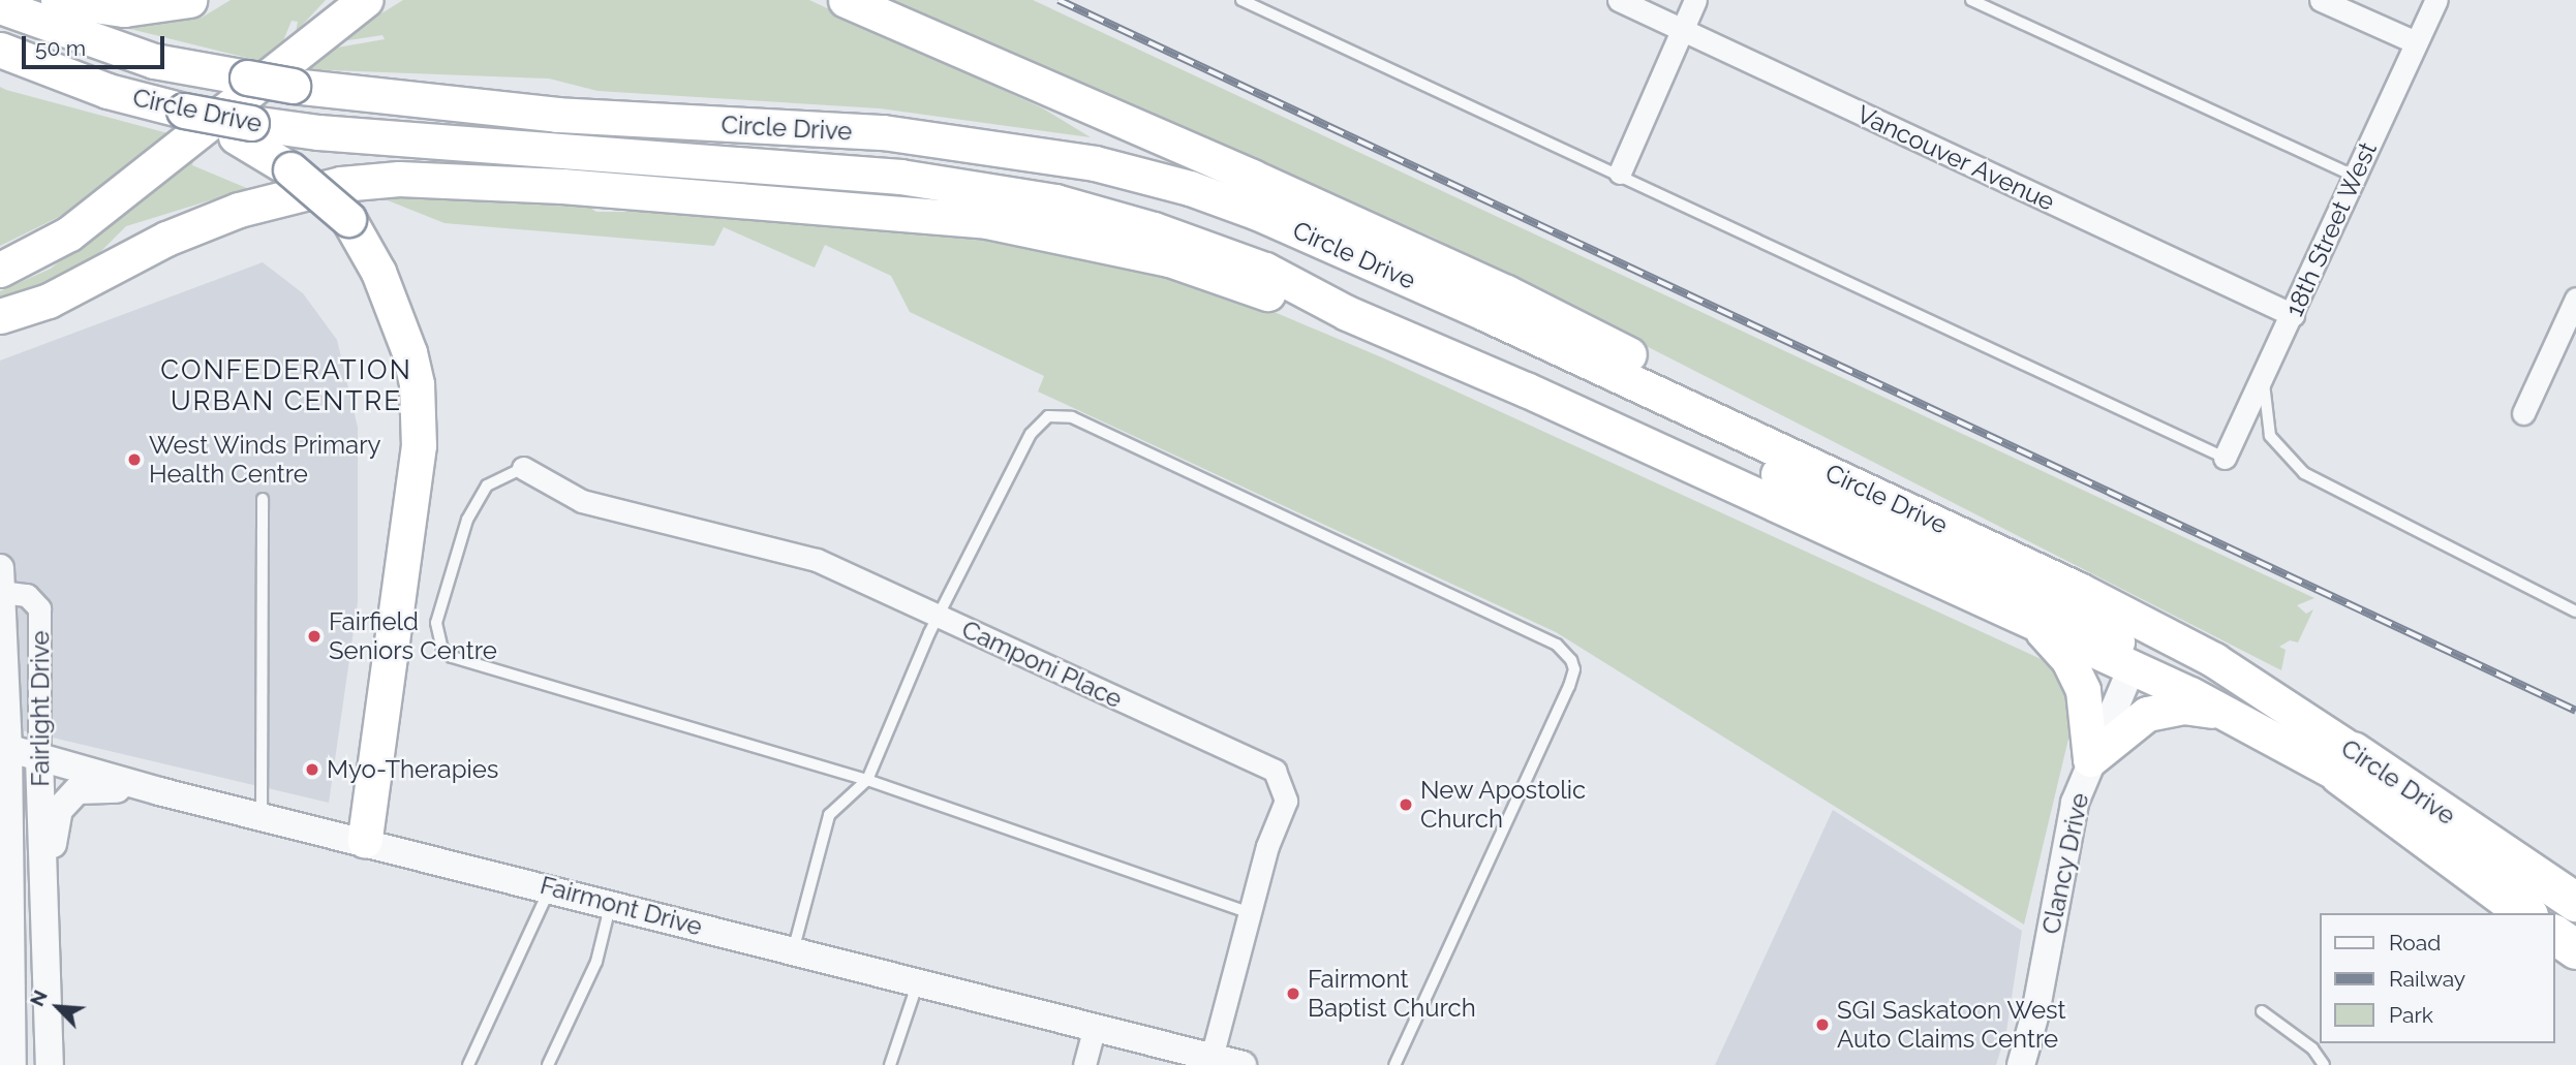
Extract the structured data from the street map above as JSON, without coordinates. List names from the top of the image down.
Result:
{
  "streets": {
    "highway": ["Circle Drive"],
    "street": [
      "Vancouver Avenue",
      "18th Street West",
      "Camponi Place",
      "Fairlight Drive",
      "Clancy Drive",
      "Fairmont Drive"
    ]
  },
  "crossings": [
    ["Circle Drive", "Clancy Drive"],
    ["Vancouver Avenue", "18th Street West"],
    ["Camponi Place", "Fairmont Drive"],
    ["Fairlight Drive", "Fairmont Drive"]
  ],
  "districts": ["CONFEDERATION URBAN CENTRE"],
  "places": [
    "West Winds Primary Health Centre",
    "Fairfield Seniors Centre",
    "Myo-Therapies",
    "New Apostolic Church",
    "Fairmont Baptist Church",
    "SGI Saskatoon West Auto Claims Centre"
  ],
  "legend": ["Road", "Railway", "Park"],
  "scale_bar": "50 m",
  "north": "top left"
}
